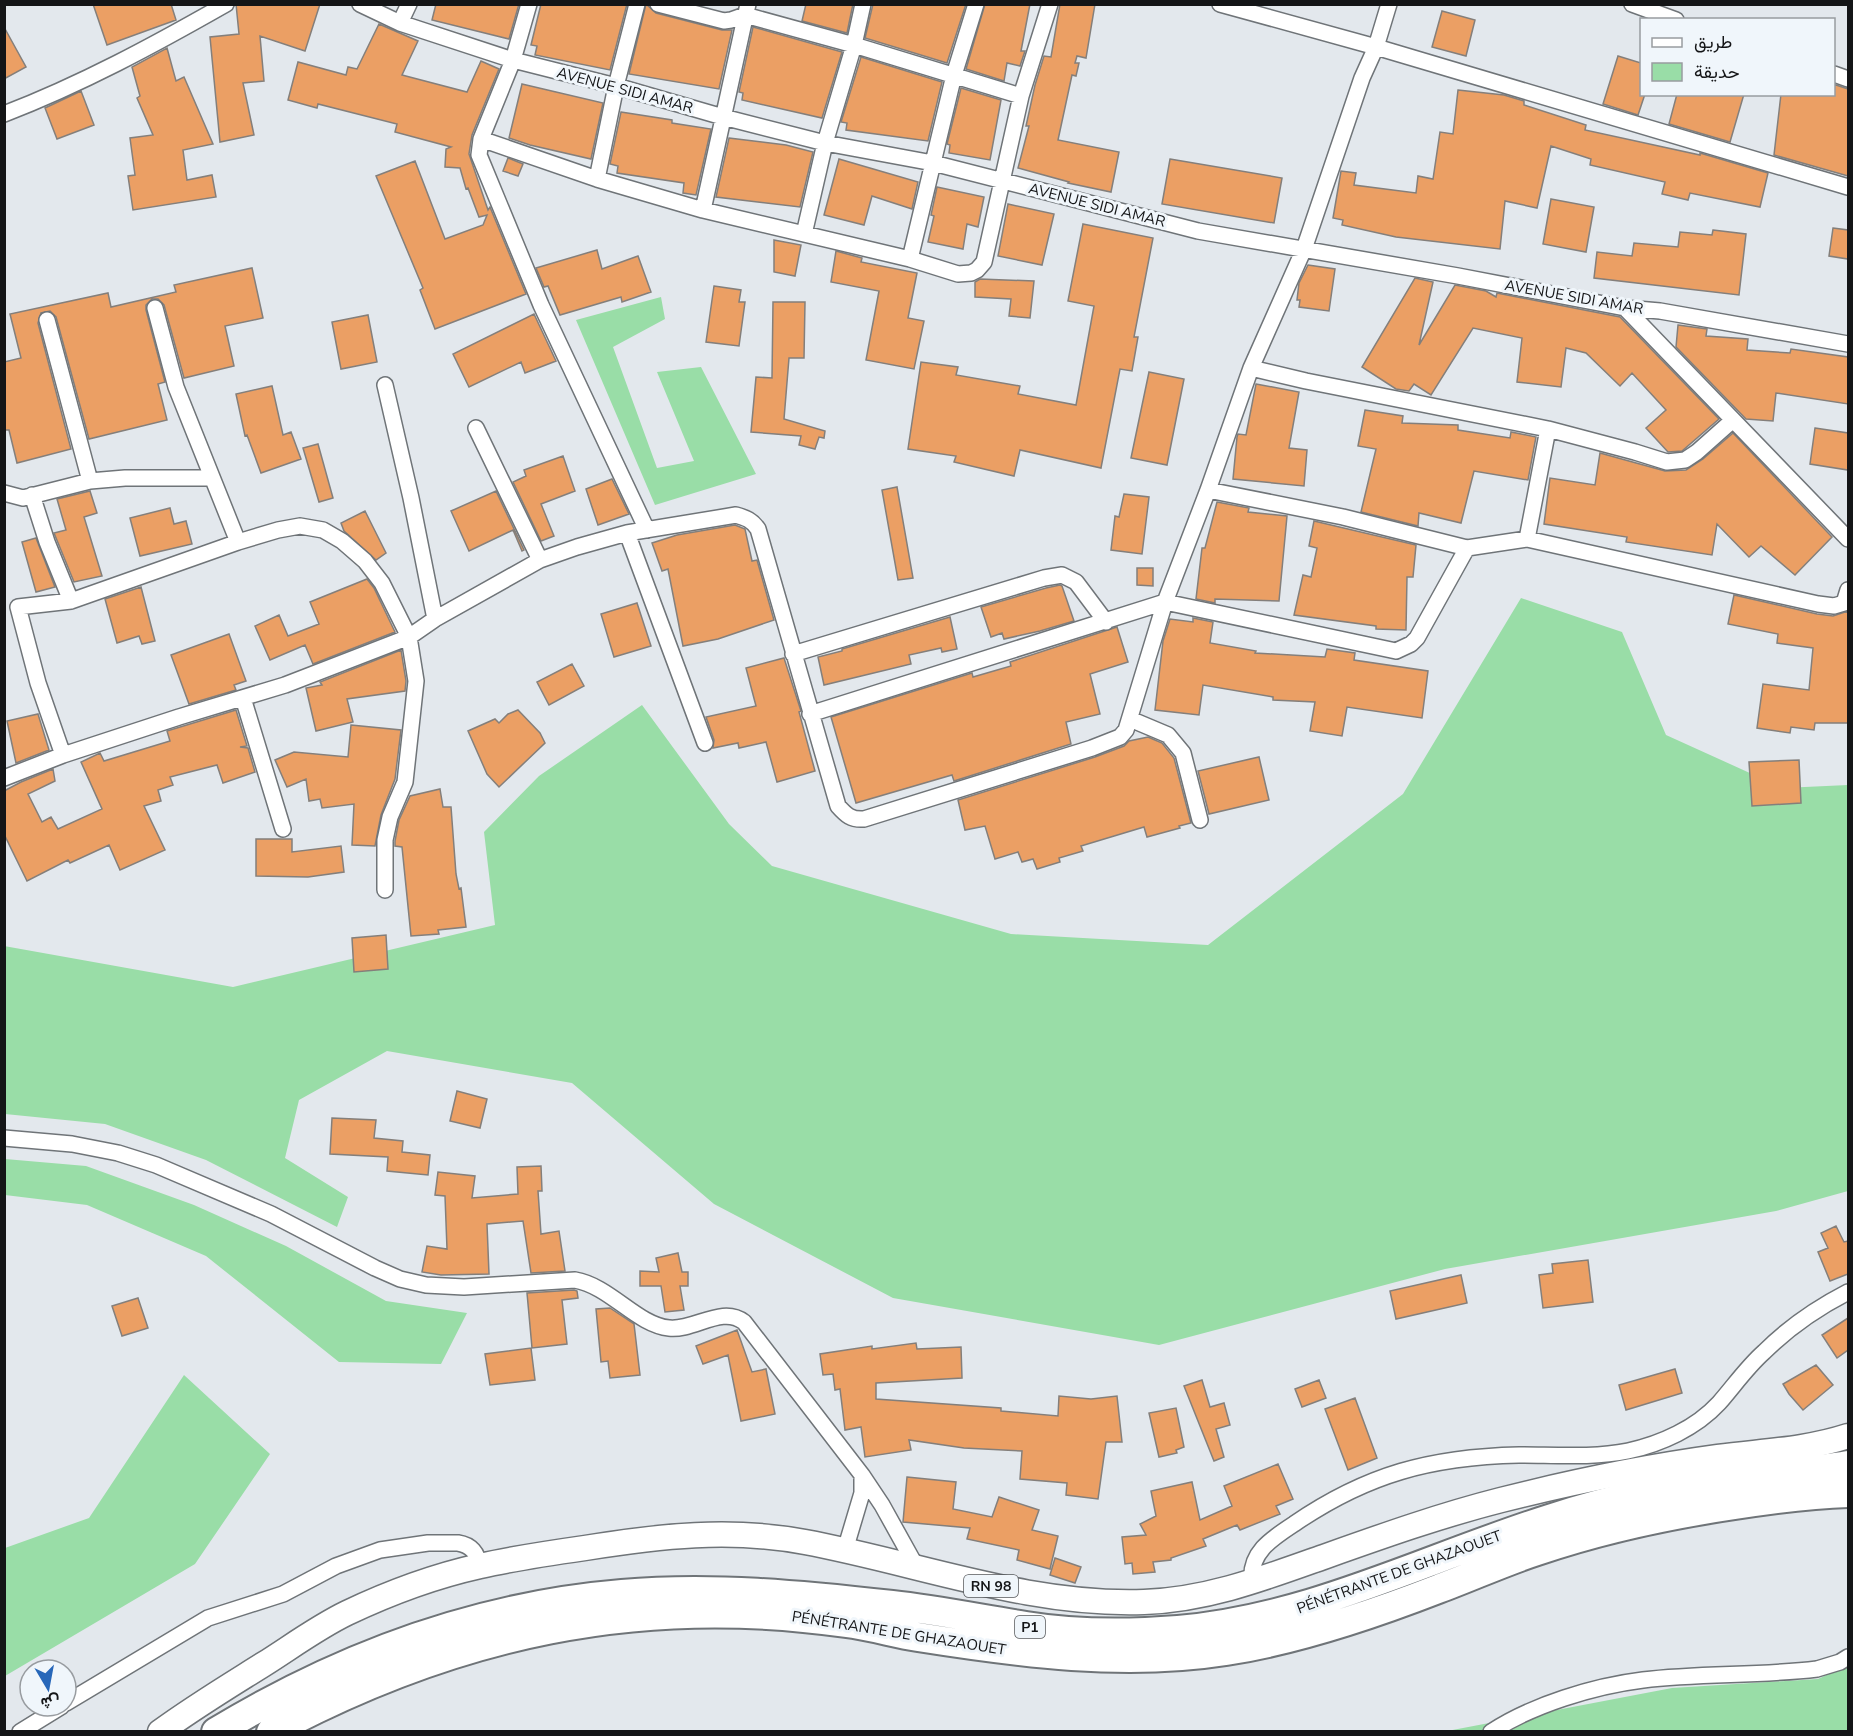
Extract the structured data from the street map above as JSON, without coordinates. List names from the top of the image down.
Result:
{
  "streets": {
    "highway": ["PÉNÉTRANTE DE GHAZAOUET", "P1"],
    "main road": ["RN 98"],
    "street": ["AVENUE SIDI AMAR"]
  },
  "legend": ["طريق", "حديقة"],
  "north": "bottom"
}
